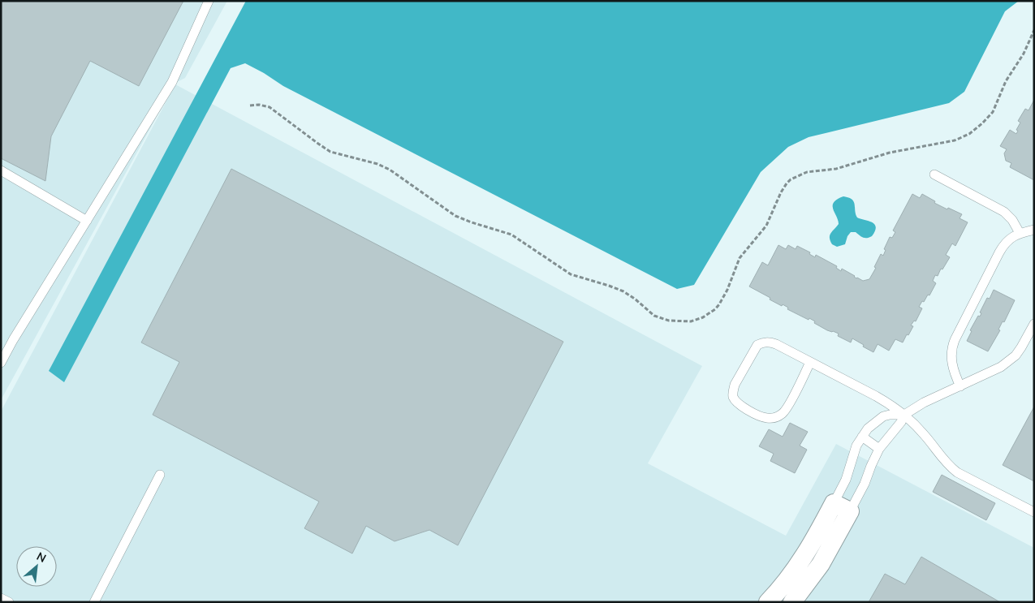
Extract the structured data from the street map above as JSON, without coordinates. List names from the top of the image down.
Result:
{
  "north": "top right"
}
